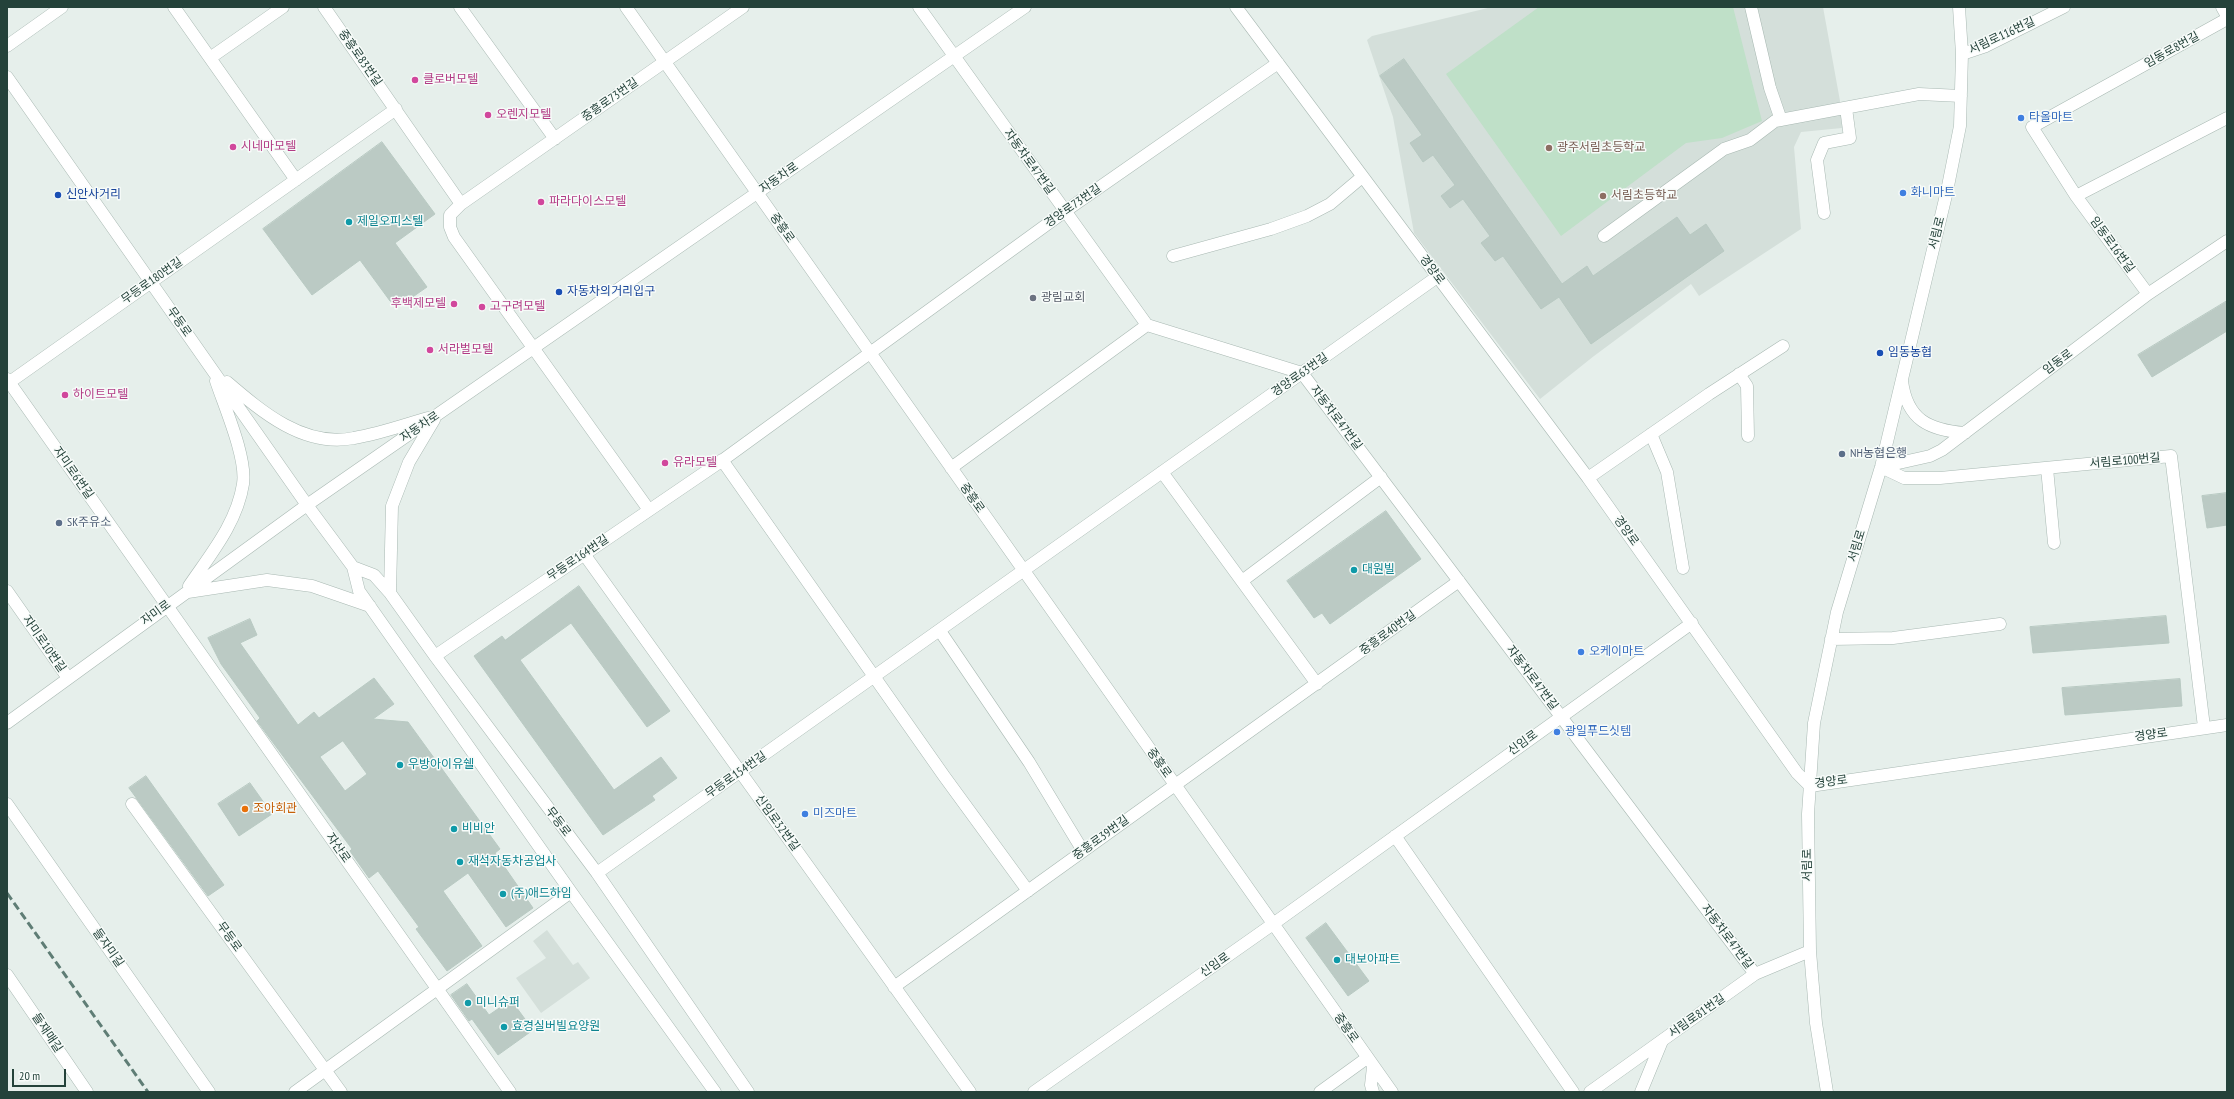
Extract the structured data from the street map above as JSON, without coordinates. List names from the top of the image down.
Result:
{
  "streets": {
    "street": [
      "서림로116번길",
      "임동로8번길",
      "중흥로83번길",
      "중흥로73번길",
      "자동차로47번길",
      "자동차로",
      "경양로73번길",
      "중흥로",
      "서림로",
      "임동로16번길",
      "경양로",
      "무등로180번길",
      "무등로",
      "임동로",
      "경양로63번길",
      "서림로100번길",
      "자미로6번길",
      "무등로164번길",
      "자미로",
      "중흥로40번길",
      "자미로10번길",
      "신임로",
      "무등로154번길",
      "신임로32번길",
      "중흥로39번길",
      "자산로",
      "들자미길",
      "서림로81번길",
      "들재매길"
    ]
  },
  "crossings": [
    ["서림로116번길", "서림로"],
    ["임동로8번길", "임동로16번길"],
    ["중흥로83번길", "무등로180번길"],
    ["중흥로73번길", "자동차로"],
    ["중흥로73번길", "중흥로"],
    ["자동차로47번길", "자동차로"],
    ["자동차로47번길", "경양로73번길"],
    ["자동차로47번길", "경양로63번길"],
    ["자동차로47번길", "중흥로40번길"],
    ["자동차로47번길", "신임로"],
    ["자동차로47번길", "서림로81번길"],
    ["자동차로", "중흥로"],
    ["자동차로", "무등로"],
    ["자동차로", "자미로"],
    ["경양로73번길", "중흥로"],
    ["경양로73번길", "경양로"],
    ["경양로73번길", "무등로164번길"],
    ["중흥로", "경양로63번길"],
    ["중흥로", "무등로164번길"],
    ["중흥로", "중흥로40번길"],
    ["중흥로", "신임로"],
    ["중흥로", "무등로154번길"],
    ["중흥로", "중흥로39번길"],
    ["서림로", "경양로"],
    ["서림로", "임동로"],
    ["서림로", "서림로100번길"],
    ["서림로", "서림로81번길"],
    ["임동로16번길", "임동로"],
    ["경양로", "경양로63번길"],
    ["경양로", "서림로100번길"],
    ["경양로", "신임로"],
    ["무등로180번길", "무등로"],
    ["무등로180번길", "자미로6번길"],
    ["무등로", "무등로164번길"],
    ["무등로", "자미로"],
    ["무등로", "무등로154번길"],
    ["임동로", "서림로100번길"],
    ["경양로63번길", "무등로154번길"],
    ["자미로6번길", "자미로"],
    ["자미로6번길", "자산로"],
    ["무등로164번길", "신임로32번길"],
    ["자미로", "자미로10번길"],
    ["자미로", "자산로"],
    ["중흥로40번길", "중흥로39번길"],
    ["무등로154번길", "신임로32번길"],
    ["신임로32번길", "중흥로39번길"]
  ],
  "places": [
    "클로버모텔",
    "오렌지모텔",
    "타올마트",
    "시네마모텔",
    "광주서림초등학교",
    "화니마트",
    "신안사거리",
    "서림초등학교",
    "파라다이스모텔",
    "제일오피스텔",
    "자동차의거리입구",
    "광림교회",
    "후백제모텔",
    "고구려모텔",
    "서라벌모텔",
    "임동농협",
    "하이트모텔",
    "NH농협은행",
    "유라모텔",
    "SK주유소",
    "대원빌",
    "오케이마트",
    "광일푸드싯템",
    "우방아이유쉘",
    "조아회관",
    "미즈마트",
    "비비안",
    "재석자동차공업사",
    "(주)애드하임",
    "대보아파트",
    "미니슈퍼",
    "효경실버빌요양원"
  ],
  "scale_bar": "20 m"
}
